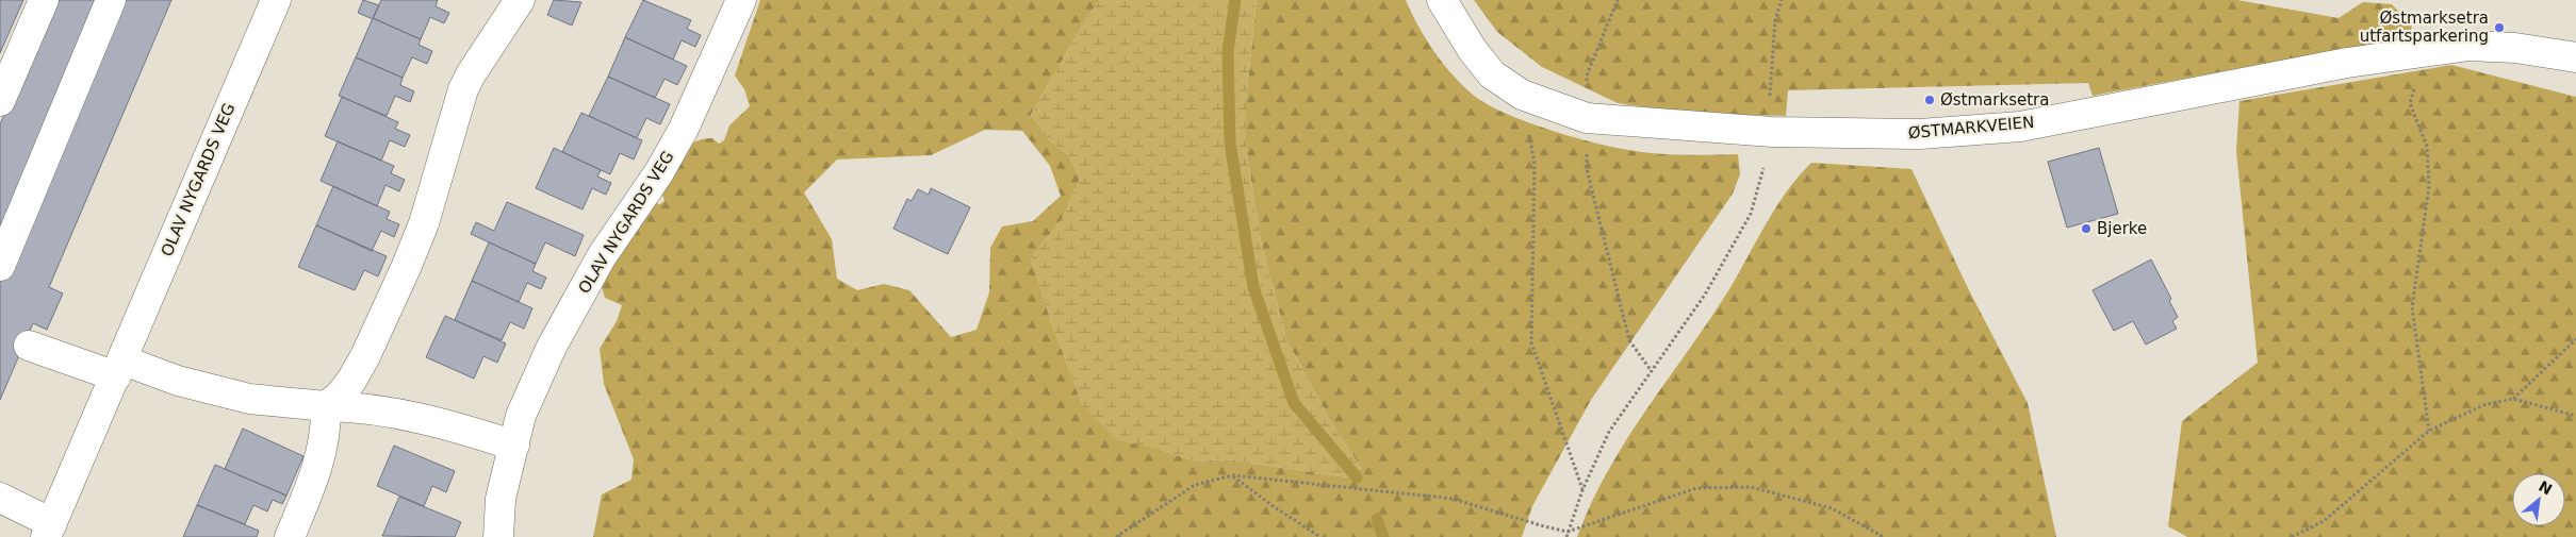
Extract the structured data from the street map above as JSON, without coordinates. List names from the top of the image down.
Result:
{
  "streets": {
    "street": ["ØSTMARKVEIEN", "OLAV NYGARDS VEG"]
  },
  "places": ["Østmarksetra utfartsparkering", "Østmarksetra", "Bjerke"],
  "north": "top right"
}
